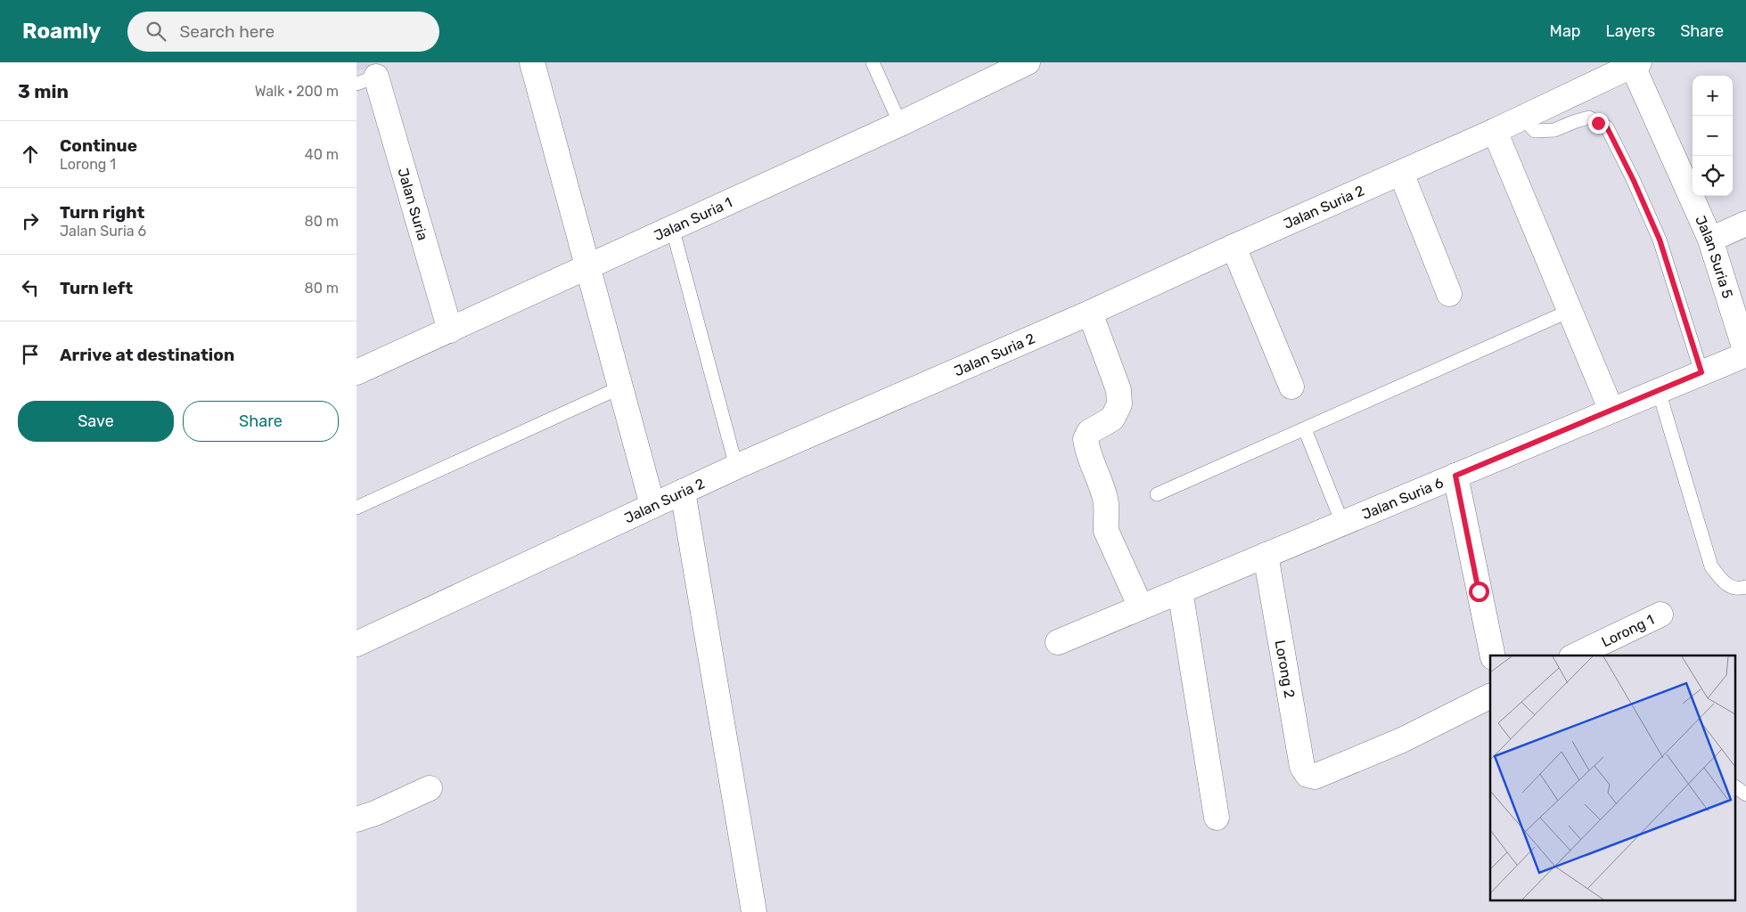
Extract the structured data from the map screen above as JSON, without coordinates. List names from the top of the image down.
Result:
{
  "streets": {
    "street": [
      "Jalan Suria",
      "Jalan Suria 2",
      "Jalan Suria 1",
      "Jalan Suria 5",
      "Jalan Suria 6",
      "Lorong 1",
      "Lorong 2"
    ]
  },
  "crossings": [
    ["Jalan Suria", "Jalan Suria 1"],
    ["Jalan Suria 2", "Jalan Suria 5"],
    ["Jalan Suria 5", "Jalan Suria 6"],
    ["Jalan Suria 6", "Lorong 2"]
  ],
  "page": {
    "header": "Roamly",
    "search": "Search here",
    "nav": ["Map", "Layers", "Share"],
    "heading": ["3 min", "Walk · 200 m"],
    "map_buttons": ["+", "−"],
    "list": [
      ["Continue", "Lorong 1", "40 m"],
      ["Turn right", "Jalan Suria 6", "80 m"],
      ["Turn left", "80 m"],
      "Arrive at destination"
    ],
    "buttons": ["Save", "Share"]
  }
}
